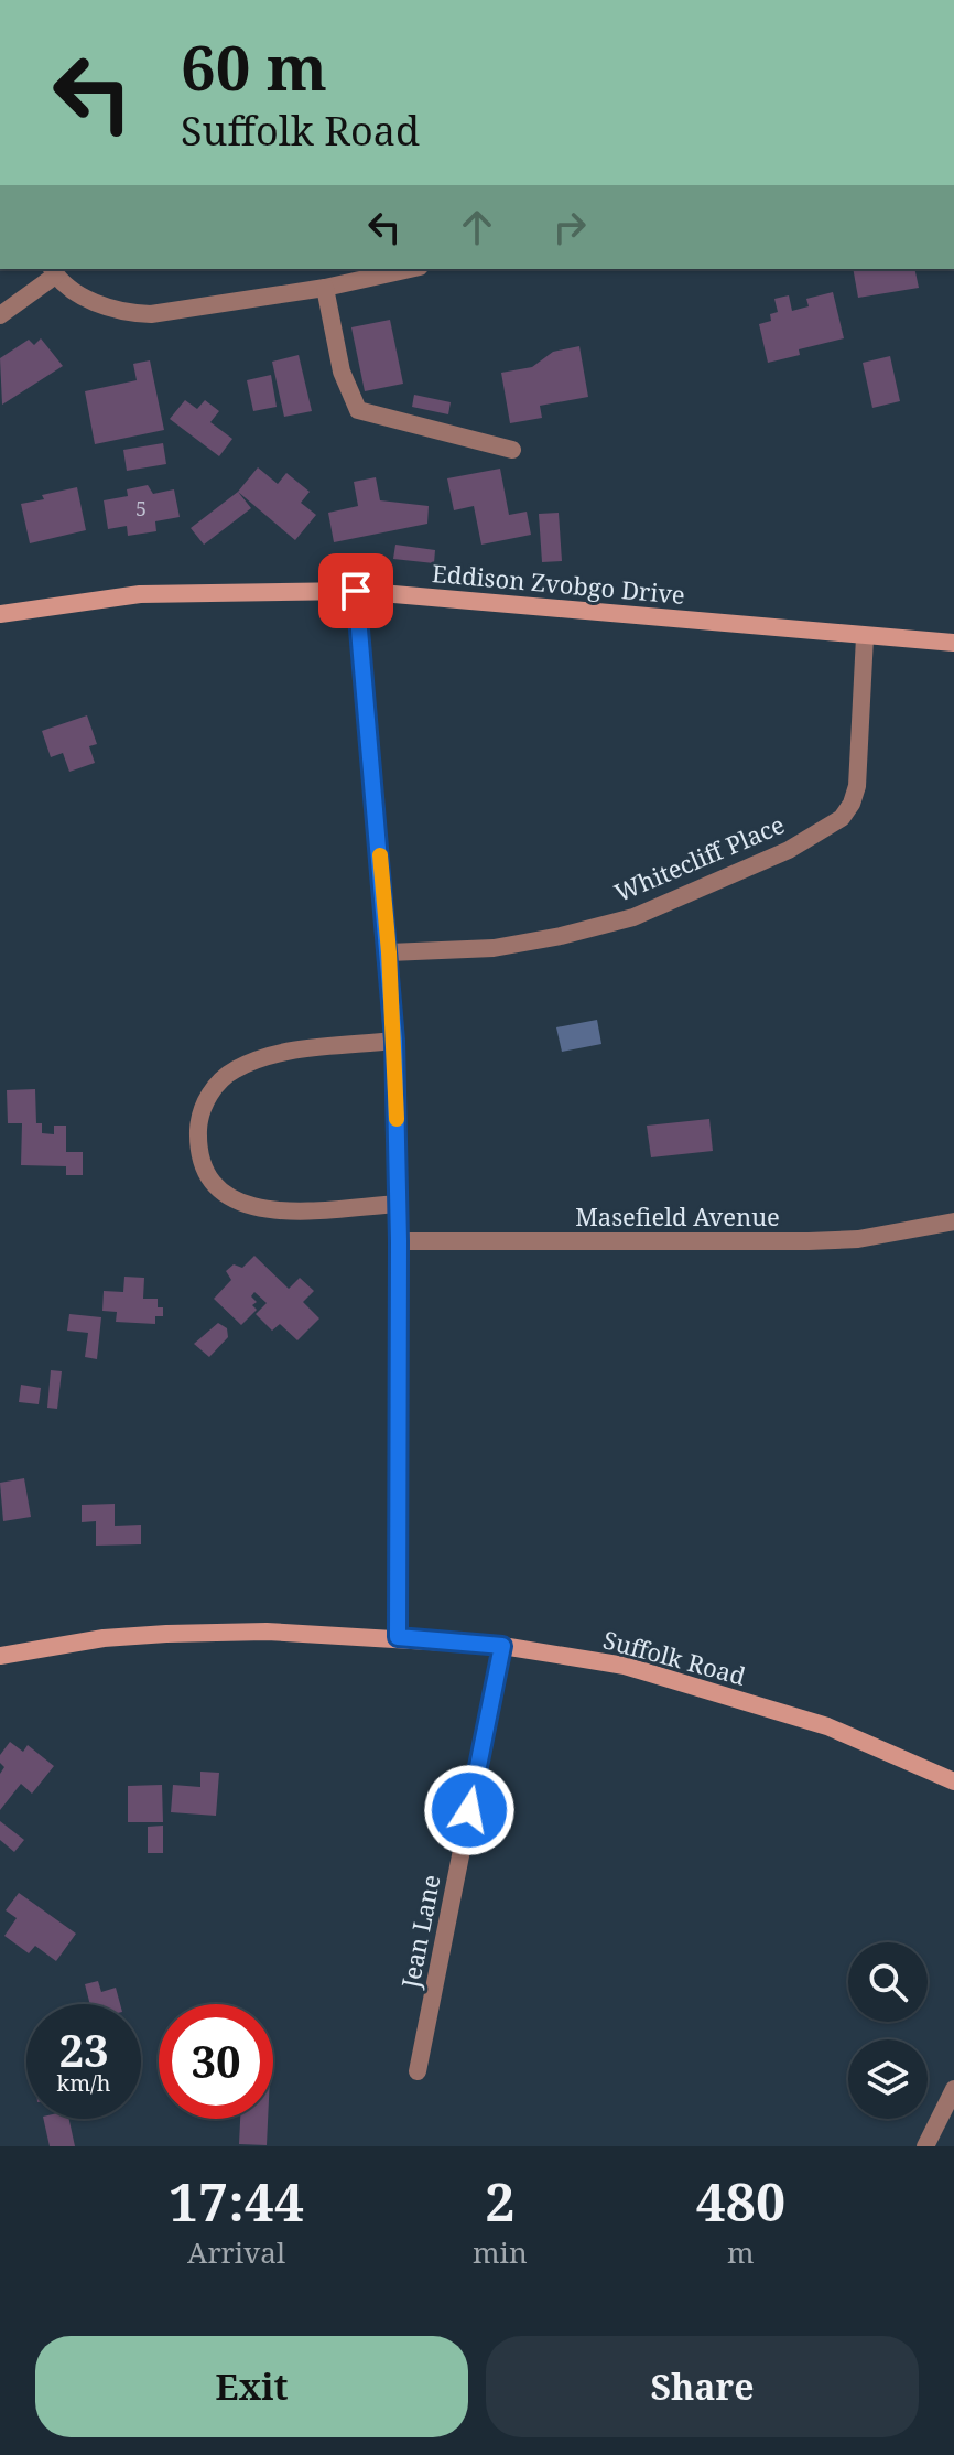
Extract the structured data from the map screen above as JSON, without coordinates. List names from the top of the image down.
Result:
{
  "streets": {
    "street": [
      "Eddison Zvobgo Drive",
      "Whitecliff Place",
      "Masefield Avenue",
      "Suffolk Road",
      "Jean Lane"
    ]
  },
  "crossings": [
    ["Eddison Zvobgo Drive", "Whitecliff Place"],
    ["Suffolk Road", "Jean Lane"]
  ],
  "house_numbers": ["5"],
  "page": {
    "turn": ["60 m", "Suffolk Road"],
    "speed": "23 km/h",
    "limit": "30",
    "eta": [
      "17:44",
      "Arrival",
      "2",
      "min",
      "480",
      "m"
    ],
    "buttons": ["Exit", "Share"]
  }
}
